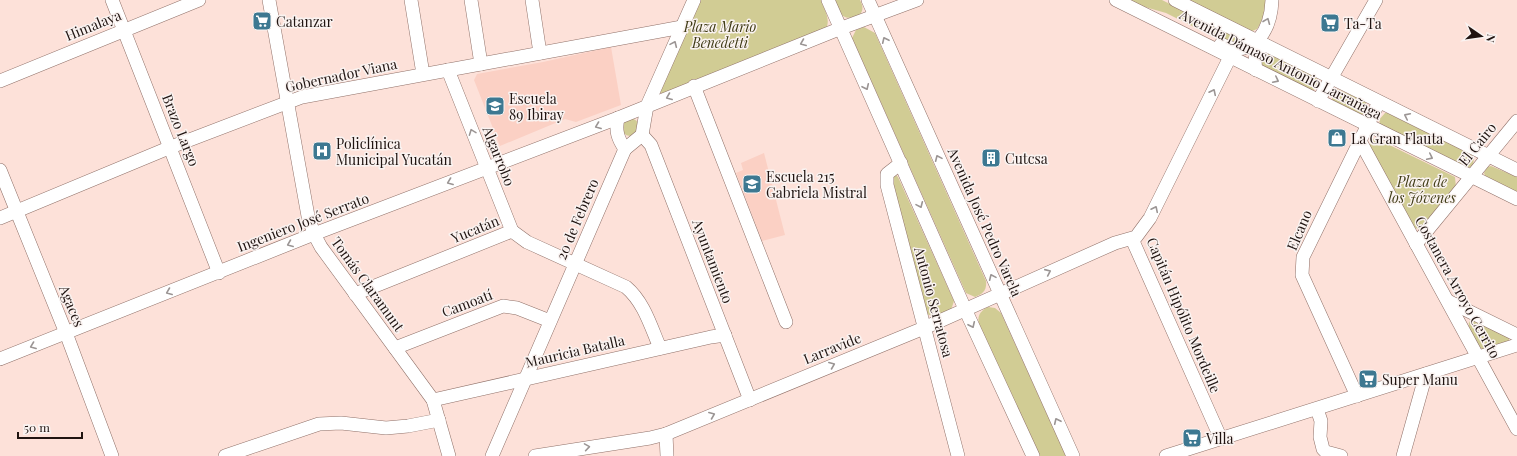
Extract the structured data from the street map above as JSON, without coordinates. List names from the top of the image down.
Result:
{
  "streets": {
    "street": [
      "Himalaya",
      "Avenida Dámaso Antonio Larrañaga",
      "Gobernador Viana",
      "Brazo Largo",
      "El Cairo",
      "Algarrobo",
      "20 de Febrero",
      "Ingeniero José Serrato",
      "Avenida José Pedro Varela",
      "Yucatán",
      "Elcano",
      "Ayuntamiento",
      "Tomás Claramunt",
      "Costanera Arroyo Cerrito",
      "Antonio Serratosa",
      "Camoatí",
      "Agaces",
      "Capitán Hipólito Mordeille",
      "Larravide",
      "Mauricia Batalla"
    ]
  },
  "crossings": [
    ["Himalaya", "Brazo Largo"],
    ["Avenida Dámaso Antonio Larrañaga", "El Cairo"],
    ["Avenida Dámaso Antonio Larrañaga", "Elcano"],
    ["Avenida Dámaso Antonio Larrañaga", "Capitán Hipólito Mordeille"],
    ["Gobernador Viana", "Brazo Largo"],
    ["Gobernador Viana", "Algarrobo"],
    ["Gobernador Viana", "Tomás Claramunt"],
    ["Gobernador Viana", "Agaces"],
    ["Brazo Largo", "Ingeniero José Serrato"],
    ["El Cairo", "Costanera Arroyo Cerrito"],
    ["Algarrobo", "Ingeniero José Serrato"],
    ["Algarrobo", "Yucatán"],
    ["20 de Febrero", "Yucatán"],
    ["20 de Febrero", "Ayuntamiento"],
    ["20 de Febrero", "Camoatí"],
    ["20 de Febrero", "Mauricia Batalla"],
    ["Ingeniero José Serrato", "Avenida José Pedro Varela"],
    ["Ingeniero José Serrato", "Tomás Claramunt"],
    ["Ingeniero José Serrato", "Agaces"],
    ["Avenida José Pedro Varela", "Larravide"],
    ["Yucatán", "Tomás Claramunt"],
    ["Yucatán", "Mauricia Batalla"],
    ["Elcano", "Costanera Arroyo Cerrito"],
    ["Ayuntamiento", "Larravide"],
    ["Ayuntamiento", "Mauricia Batalla"],
    ["Tomás Claramunt", "Camoatí"],
    ["Tomás Claramunt", "Mauricia Batalla"],
    ["Antonio Serratosa", "Larravide"],
    ["Capitán Hipólito Mordeille", "Larravide"]
  ],
  "one_way": [
    "Algarrobo",
    "Ingeniero José Serrato",
    "Capitán Hipólito Mordeille",
    "Larravide"
  ],
  "parks": ["Plaza Mario Benedetti", "Plaza de los Jóvenes"],
  "places": {
    "supermarket": [
      "Catanzar",
      "Ta-Ta",
      "Super Manu",
      "Villa"
    ],
    "school or university": ["Escuela 89 Ibiray", "Escuela 215 Gabriela Mistral"],
    "shop": ["La Gran Flauta"],
    "hospital": ["Policlínica Municipal Yucatán"],
    "building": ["Cutcsa"]
  },
  "scale_bar": "50 m",
  "north": "right"
}
